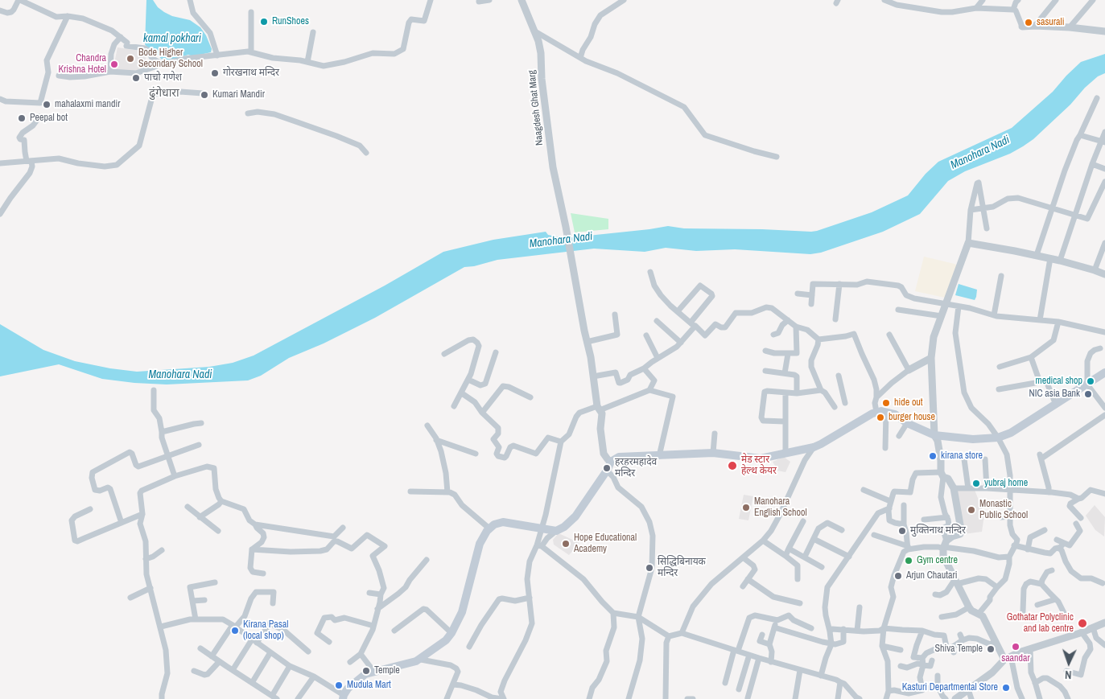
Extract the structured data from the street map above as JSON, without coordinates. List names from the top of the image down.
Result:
{
  "streets": {
    "street": ["Naagdesh Ghat Marg"]
  },
  "districts": ["ढुंगेधारा"],
  "water": ["kamal pokhari", "Manohara Nadi"],
  "places": [
    "RunShoes",
    "sasurali",
    "Bode Higher Secondary School",
    "Chandra Krishna Hotel",
    "गोरखनाथ मन्दिर",
    "पाचो गणेश",
    "Kumari Mandir",
    "mahalaxmi mandir",
    "Peepal bot",
    "medical shop",
    "NIC asia Bank",
    "hide out",
    "burger house",
    "kirana store",
    "मेड स्टार हेल्थ केयर",
    "हरहरमहादेव मन्दिर",
    "yubraj home",
    "Manohara English School",
    "Monastic Public School",
    "मुक्तिनाथ मन्दिर",
    "Hope Educational Academy",
    "Gym centre",
    "सिद्धिबिनायक मन्दिर",
    "Arjun Chautari",
    "Gothatar Polyclinic and lab centre",
    "Kirana Pasal (local shop)",
    "saandar",
    "Shiva Temple",
    "Temple",
    "Mudula Mart",
    "Kasturi Departmental Store"
  ],
  "north": "bottom"
}
